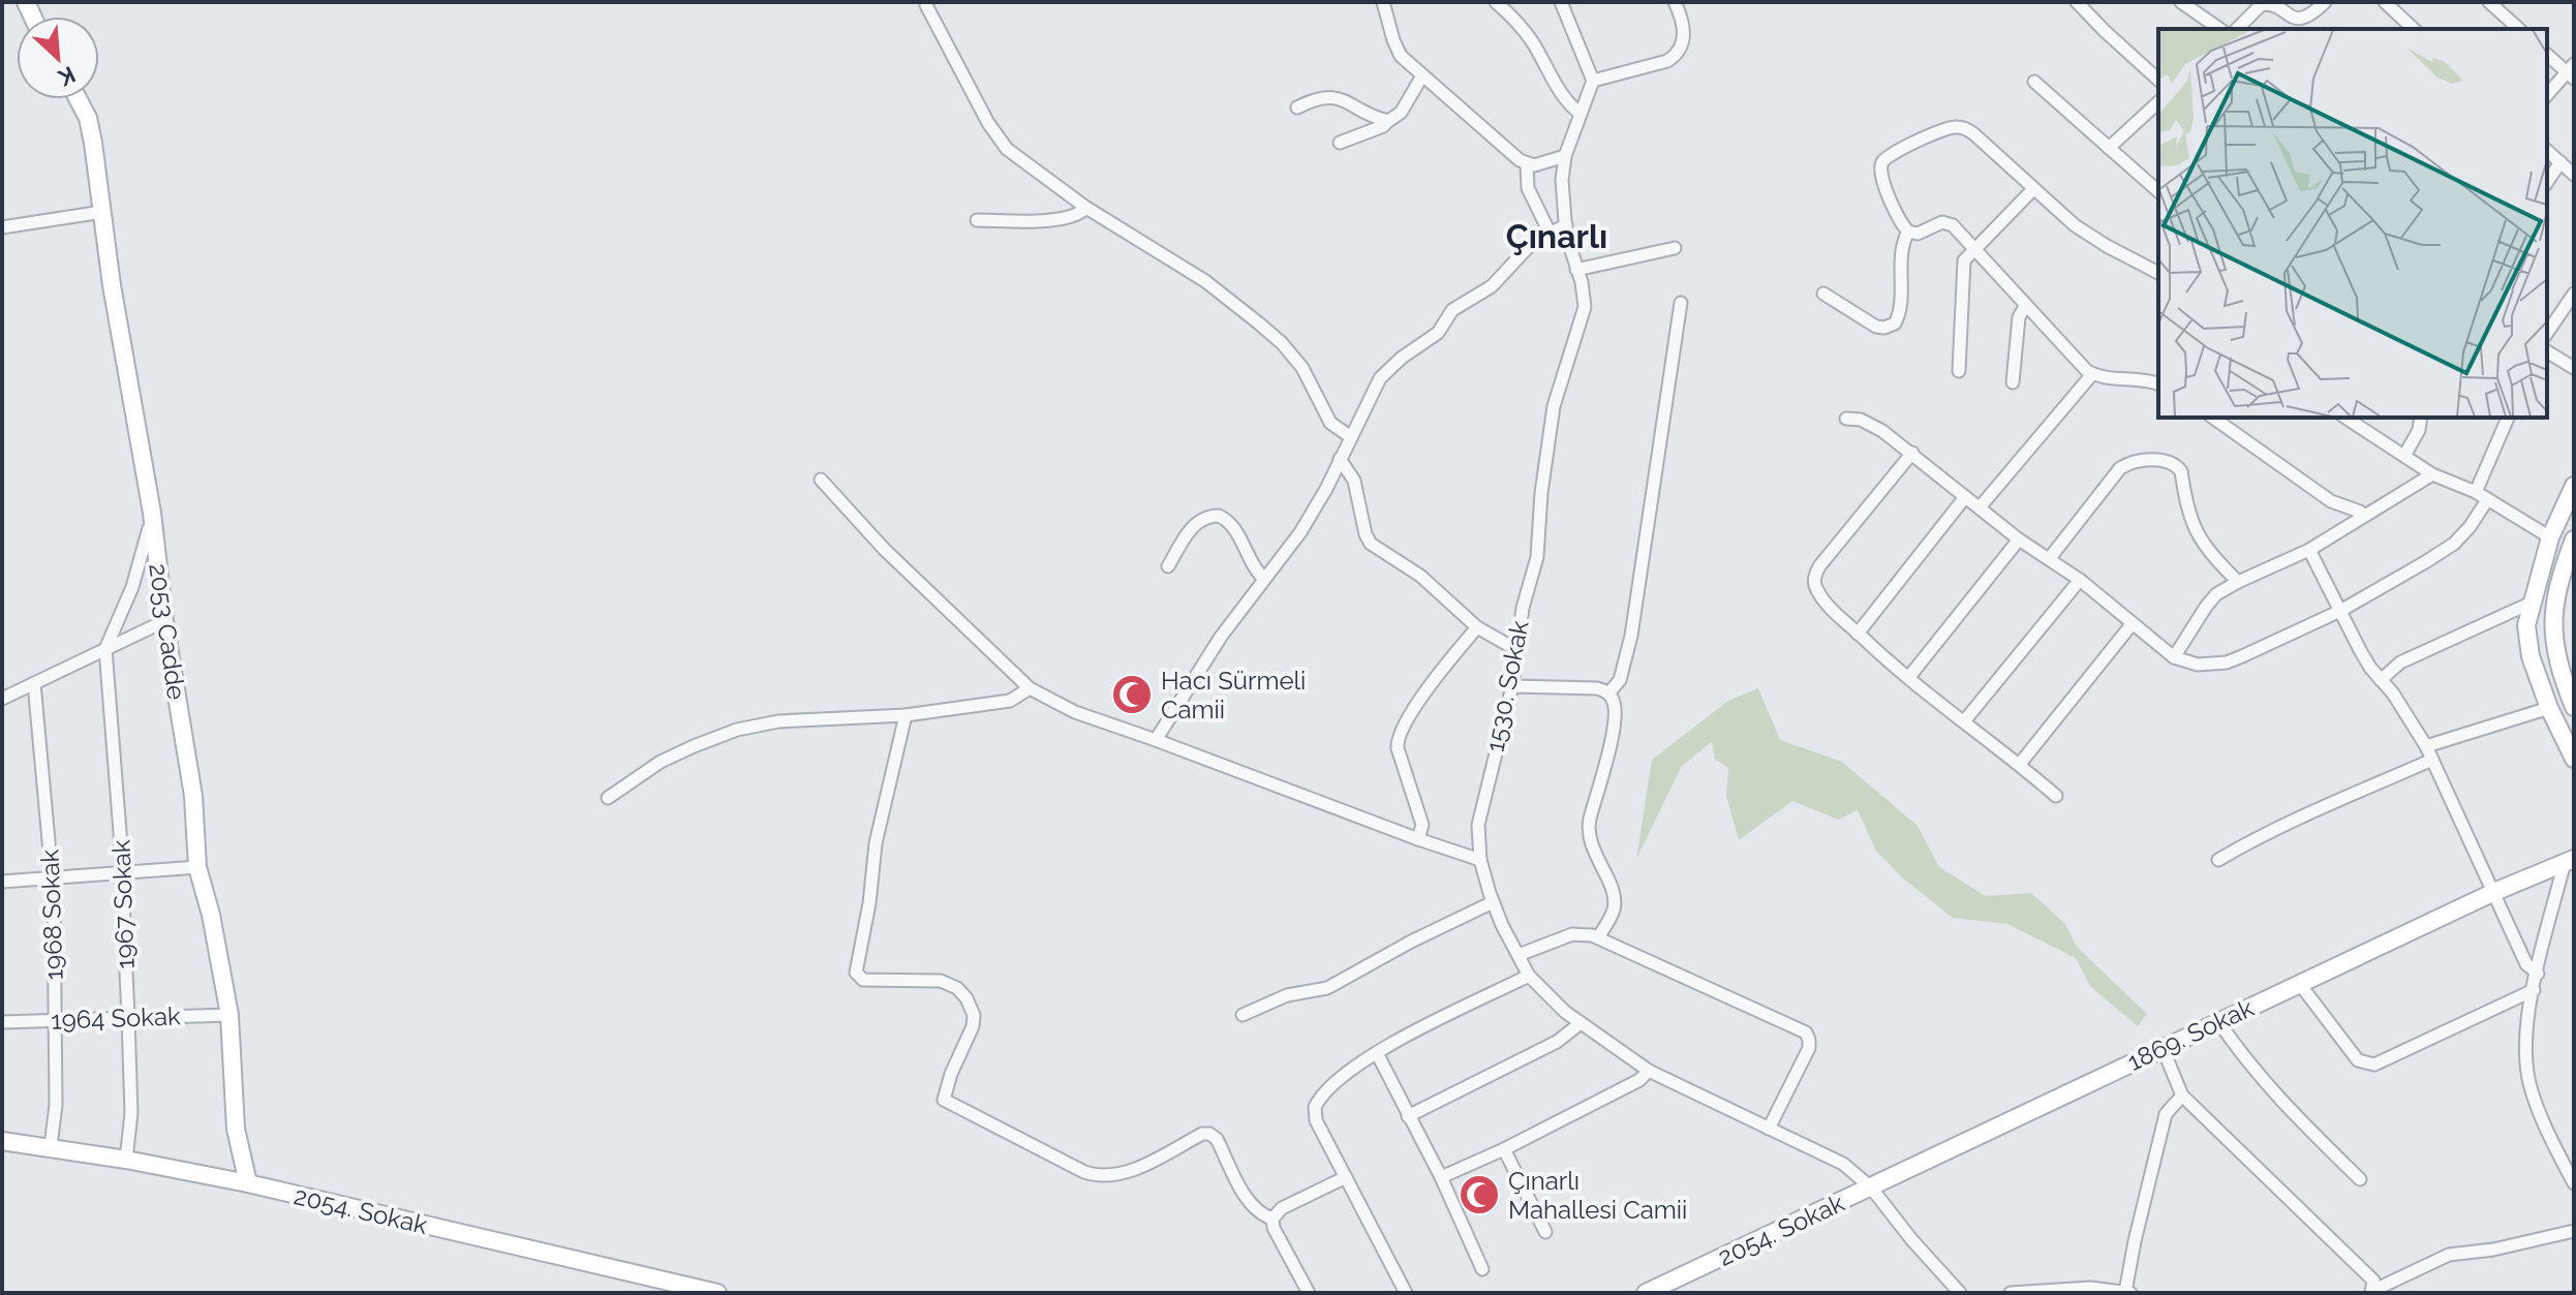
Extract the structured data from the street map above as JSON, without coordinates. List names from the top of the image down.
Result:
{
  "streets": {
    "main road": ["2053 Cadde", "1869. Sokak", "2054. Sokak"],
    "street": [
      "1530. Sokak",
      "1967 Sokak",
      "1968 Sokak",
      "1964 Sokak"
    ]
  },
  "crossings": [
    ["2053 Cadde", "1964 Sokak"],
    ["2053 Cadde", "2054. Sokak"],
    ["1530. Sokak", "1869. Sokak"],
    ["1530. Sokak", "2054. Sokak"],
    ["1967 Sokak", "1964 Sokak"],
    ["1967 Sokak", "2054. Sokak"],
    ["1968 Sokak", "1964 Sokak"],
    ["1968 Sokak", "2054. Sokak"],
    ["1869. Sokak", "2054. Sokak"]
  ],
  "districts": ["Çınarlı"],
  "places": {
    "mosque": ["Hacı Sürmeli Camii", "Çınarlı Mahallesi Camii"]
  },
  "north": "bottom right"
}
